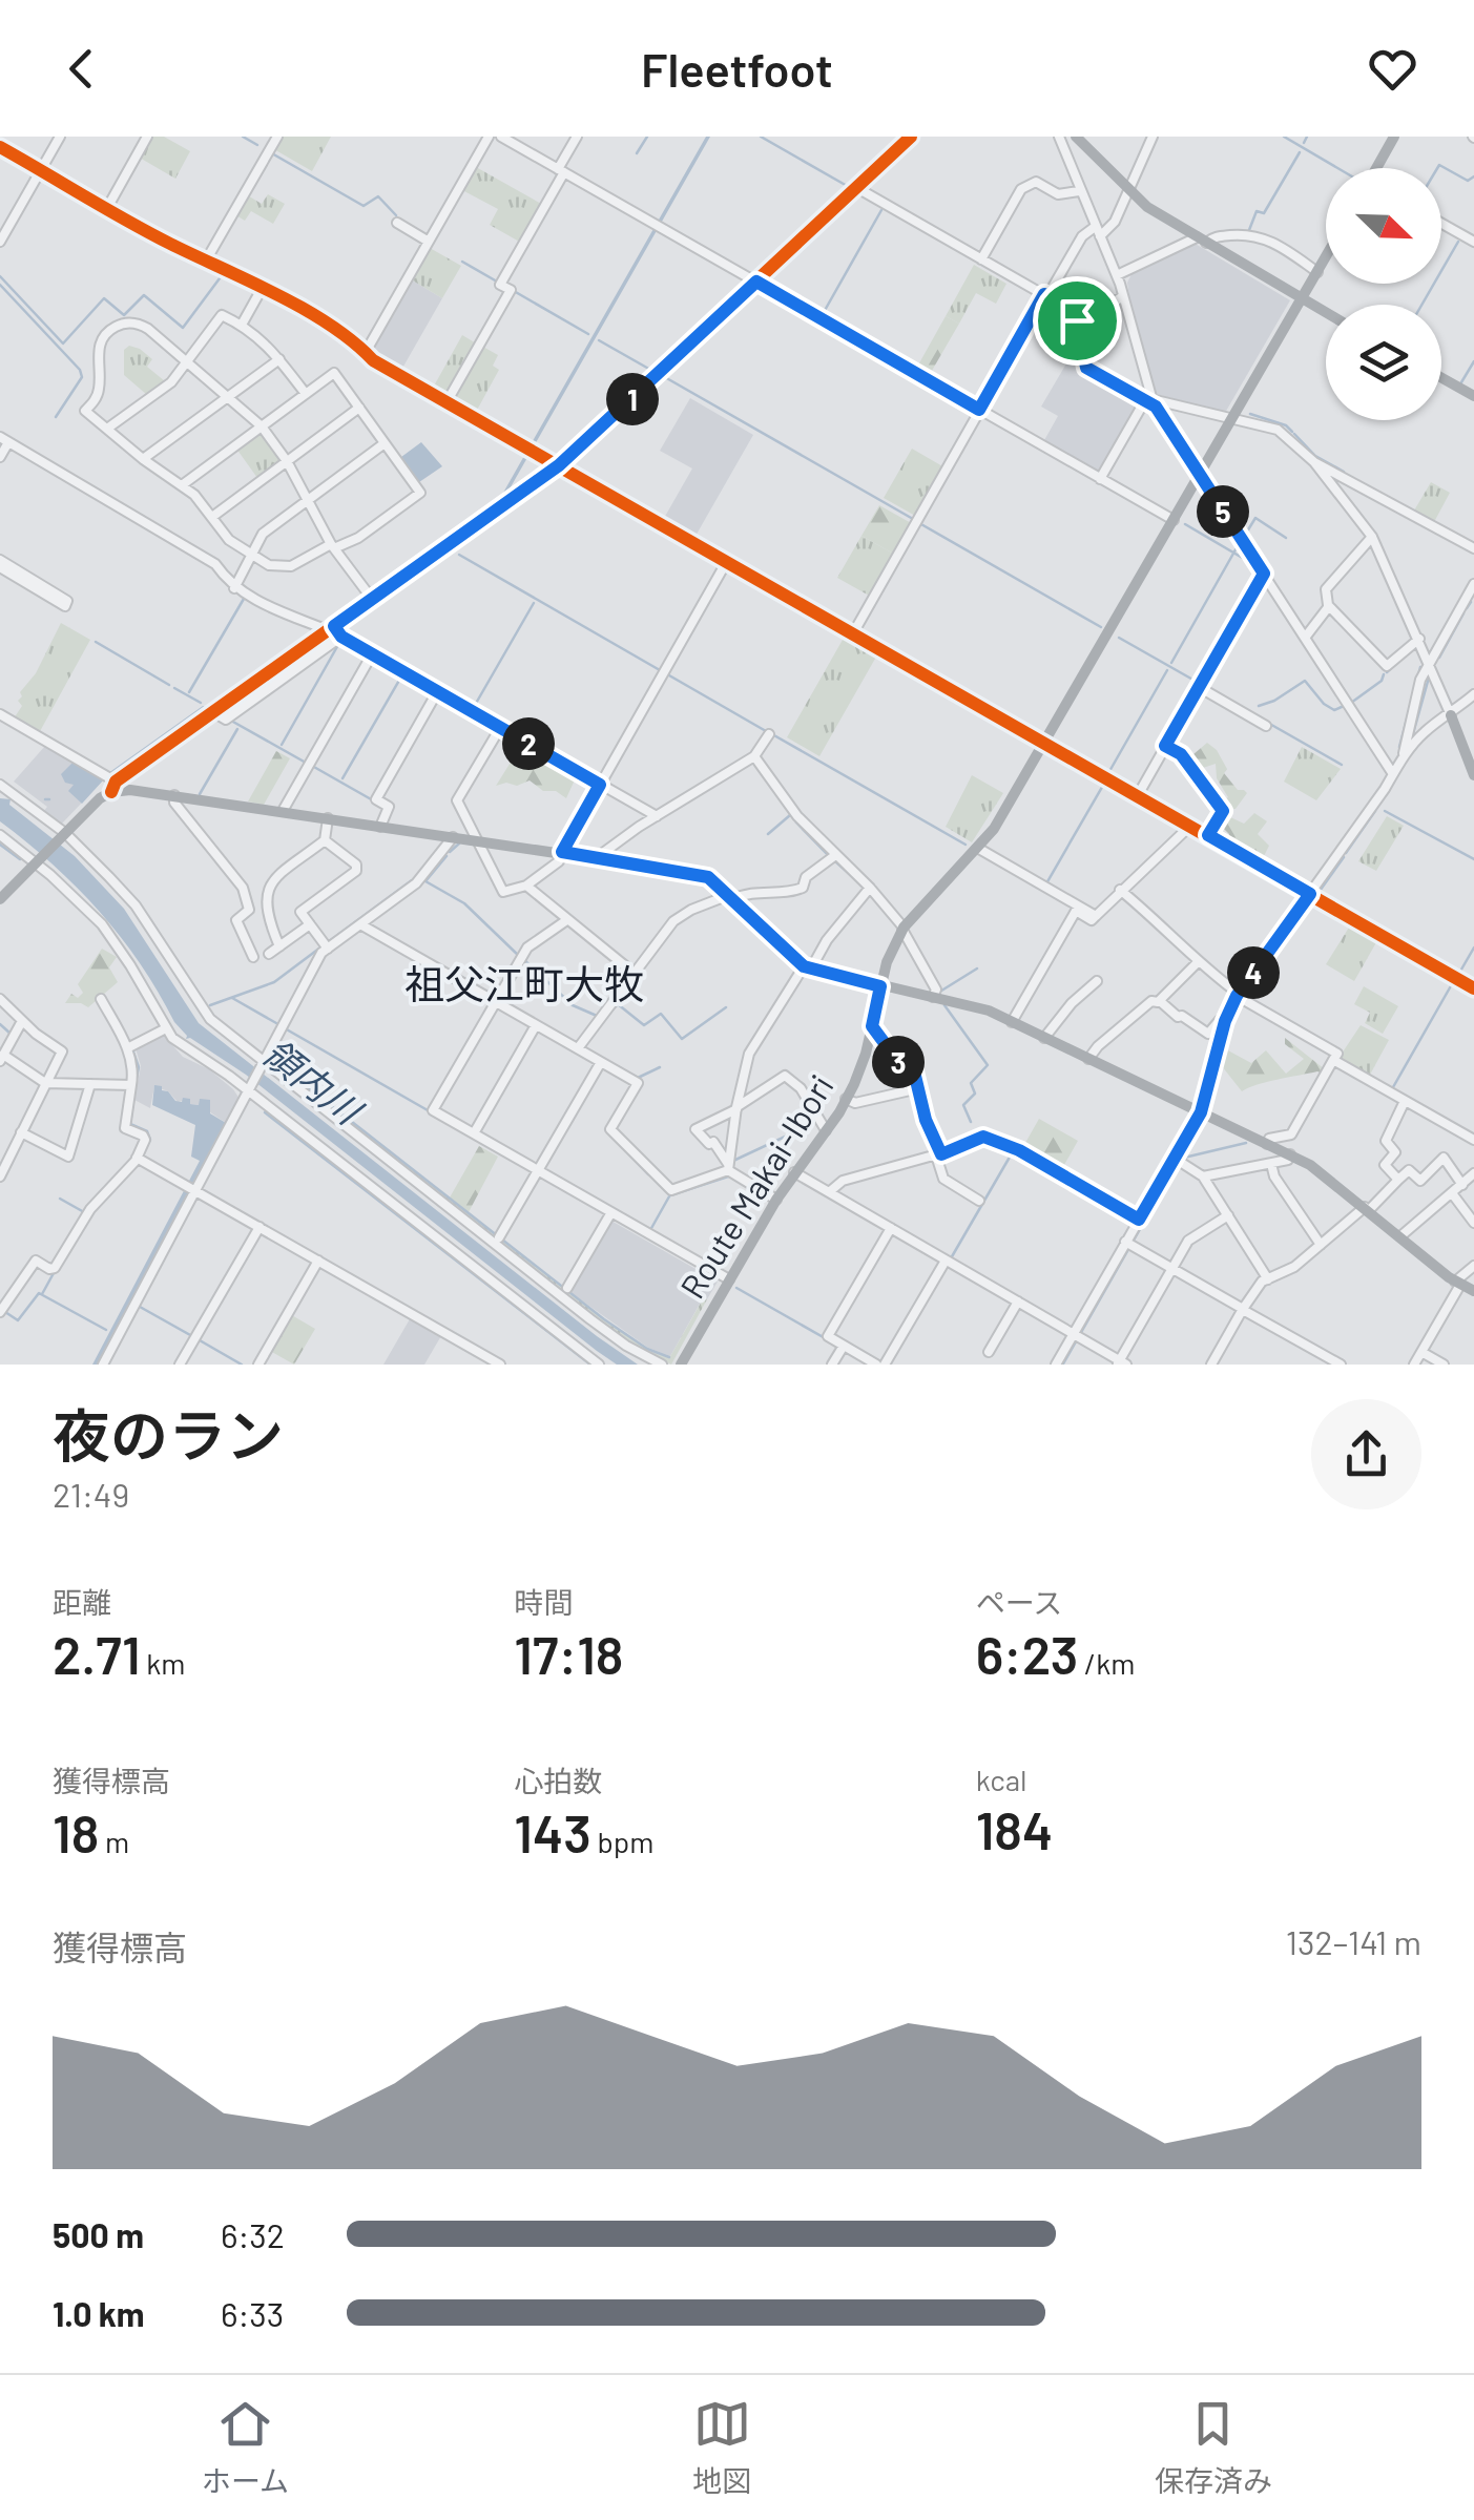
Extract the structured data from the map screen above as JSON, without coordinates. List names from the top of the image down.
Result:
{
  "streets": {
    "main road": ["Route Makai-Ibori"]
  },
  "districts": ["祖父江町大牧"],
  "water": ["領内川"],
  "north": "bottom right",
  "page": {
    "header": "Fleetfoot",
    "pins": [
      "1",
      "5",
      "2",
      "4",
      "3"
    ],
    "heading": ["夜のラン", "21:49"],
    "stats": [
      ["距離", "2.71 km"],
      ["時間", "17:18"],
      ["ペース", "6:23 /km"],
      ["獲得標高", "18 m"],
      ["心拍数", "143 bpm"],
      ["kcal", "184"]
    ],
    "chart": ["獲得標高", "132–141 m"],
    "list": [
      {
        "name": "500 m",
        "note": "6:32"
      },
      {
        "name": "1.0 km",
        "note": "6:33"
      }
    ],
    "tabs": ["ホーム", "地図", "保存済み"]
  }
}
